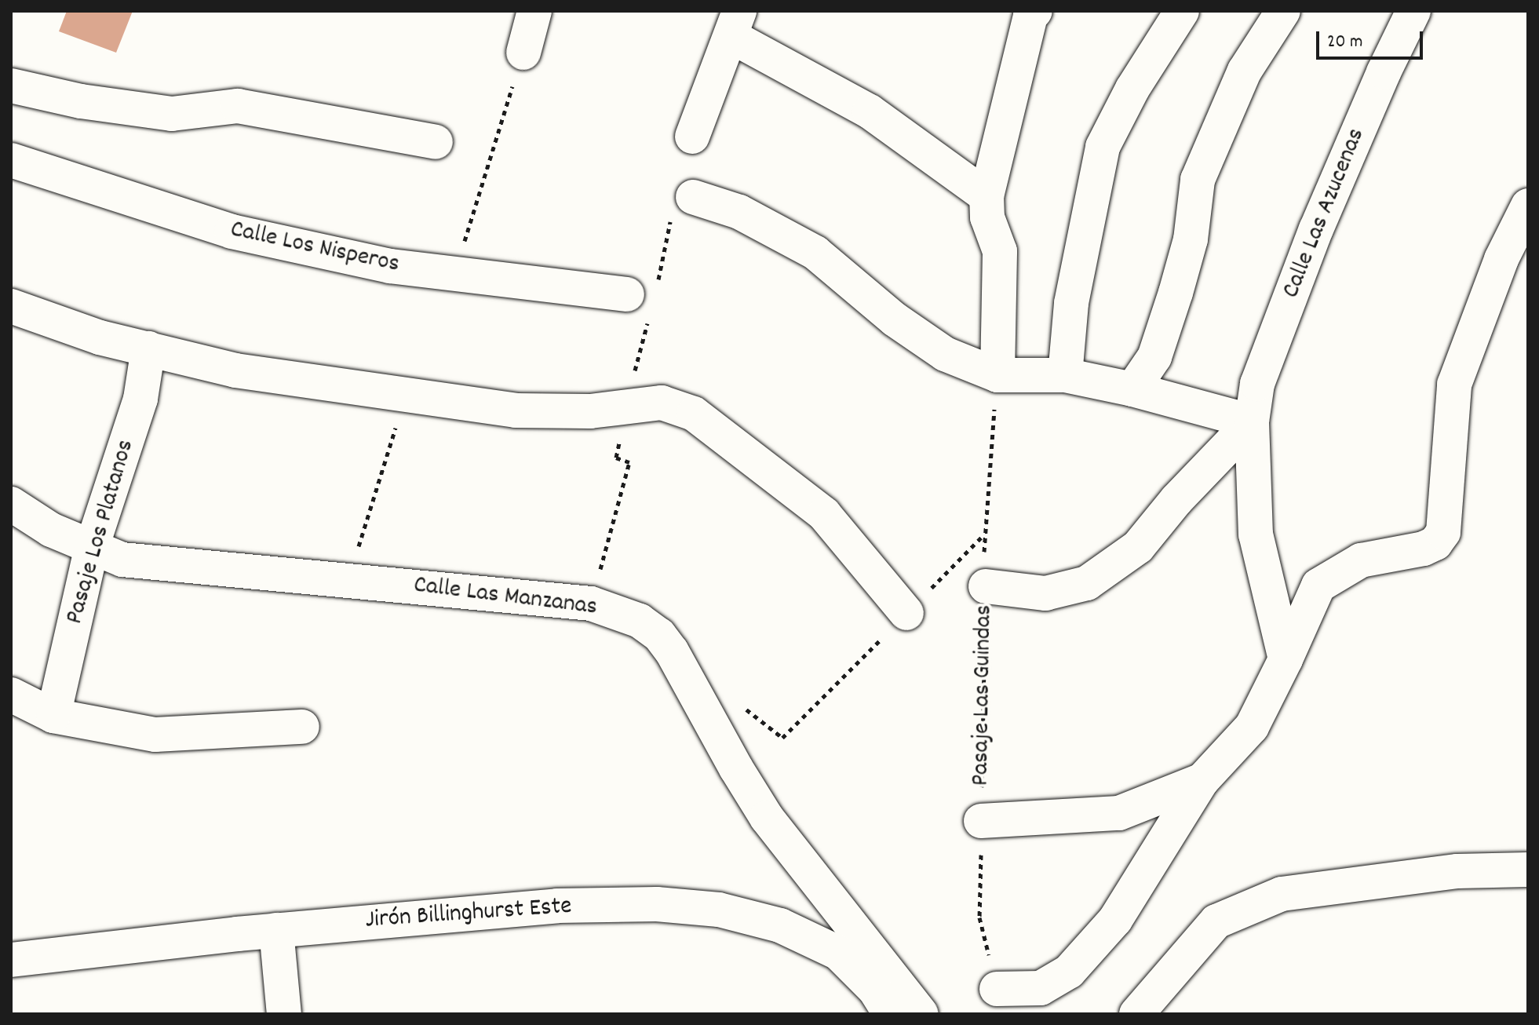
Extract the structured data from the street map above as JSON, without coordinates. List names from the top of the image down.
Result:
{
  "streets": {
    "street": [
      "Calle Las Azucenas",
      "Calle Los Nisperos",
      "Pasaje Los Platanos",
      "Calle Las Manzanas",
      "Jirón Billinghurst Este"
    ],
    "path": ["Pasaje Las Guindas"]
  },
  "crossings": [
    ["Pasaje Los Platanos", "Calle Las Manzanas"]
  ],
  "scale_bar": "20 m"
}
